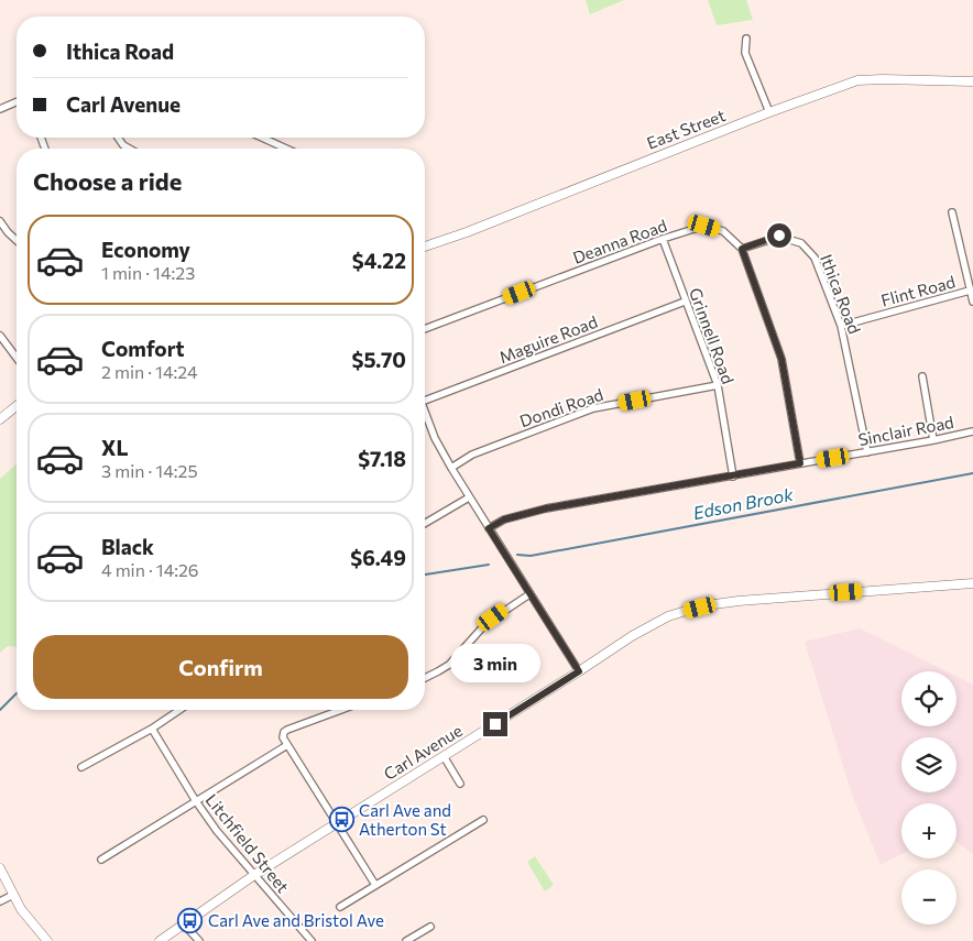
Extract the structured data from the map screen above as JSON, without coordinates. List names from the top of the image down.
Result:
{
  "streets": {
    "street": [
      "East Street",
      "Deanna Road",
      "Flint Road",
      "Ithica Road",
      "Grinnell Road",
      "Maguire Road",
      "Dondi Road",
      "Sinclair Road",
      "Carl Avenue",
      "Litchfield Street"
    ]
  },
  "crossings": [
    ["Deanna Road", "Ithica Road"],
    ["Deanna Road", "Grinnell Road"],
    ["Deanna Road", "Sinclair Road"],
    ["Flint Road", "Ithica Road"],
    ["Ithica Road", "Sinclair Road"],
    ["Grinnell Road", "Maguire Road"],
    ["Grinnell Road", "Dondi Road"],
    ["Grinnell Road", "Sinclair Road"],
    ["Carl Avenue", "Litchfield Street"]
  ],
  "water": ["Edson Brook"],
  "places": {
    "bus stop": ["Carl Ave and Atherton St", "Carl Ave and Bristol Ave"]
  },
  "page": {
    "banner": ["Ithica Road", "Carl Avenue"],
    "heading": "Choose a ride",
    "list": [
      {
        "name": "Economy",
        "note": "1 min · 14:23",
        "value": "$4.22"
      },
      {
        "name": "Comfort",
        "note": "2 min · 14:24",
        "value": "$5.70"
      },
      {
        "name": "XL",
        "note": "3 min · 14:25",
        "value": "$7.18"
      },
      {
        "name": "Black",
        "note": "4 min · 14:26",
        "value": "$6.49"
      }
    ],
    "buttons": "Confirm",
    "bubble": "3 min",
    "map_buttons": ["+", "−"]
  }
}
